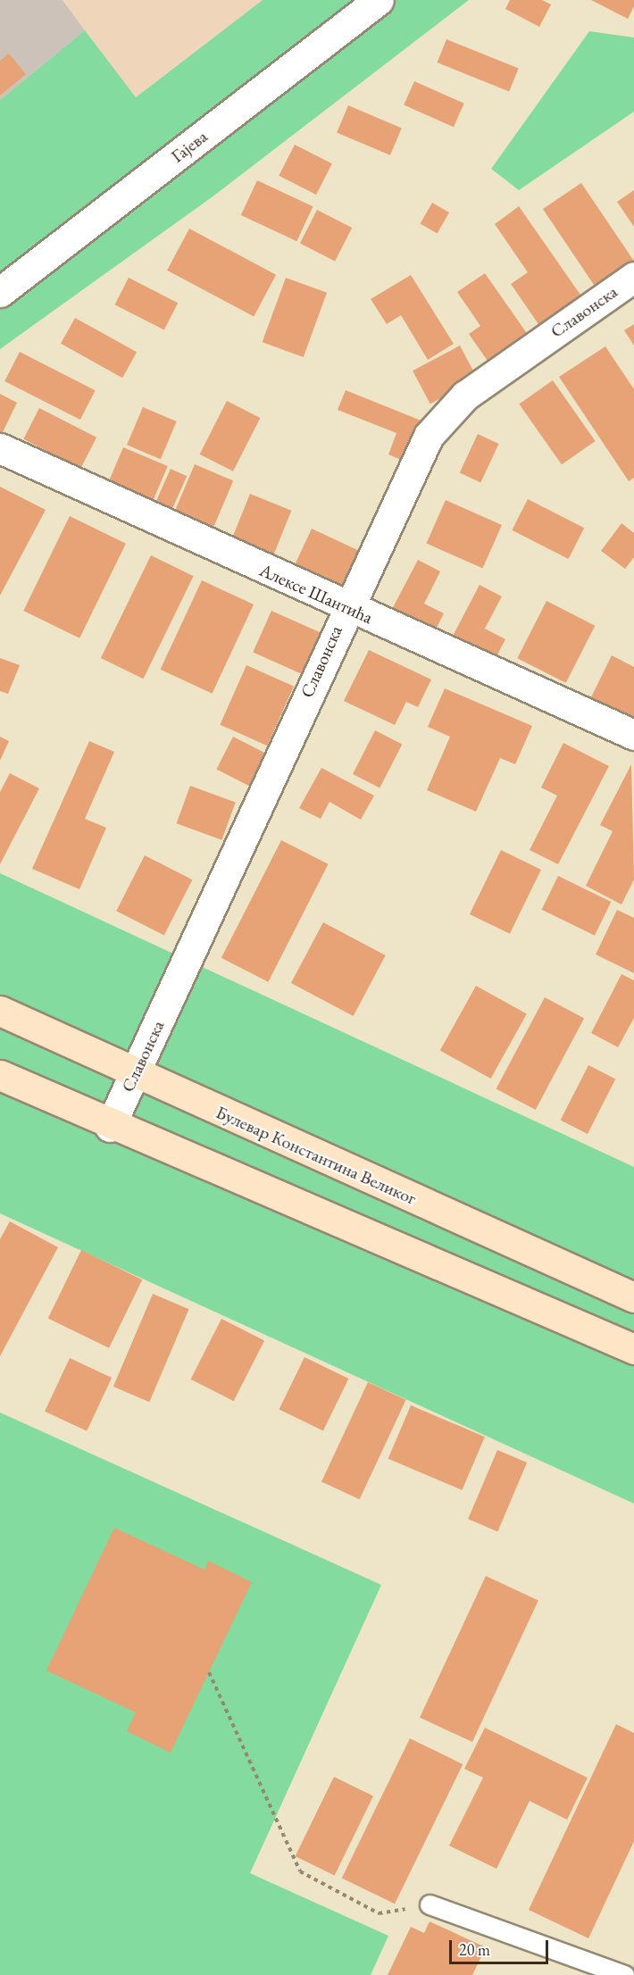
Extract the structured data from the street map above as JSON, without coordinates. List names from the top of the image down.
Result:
{
  "streets": {
    "main road": ["Булевар Константина Великог"],
    "street": ["Гајева", "Славонска", "Алексе Шантића"]
  },
  "crossings": [
    ["Славонска", "Алексе Шантића"],
    ["Славонска", "Булевар Константина Великог"]
  ],
  "scale_bar": "20 m"
}
